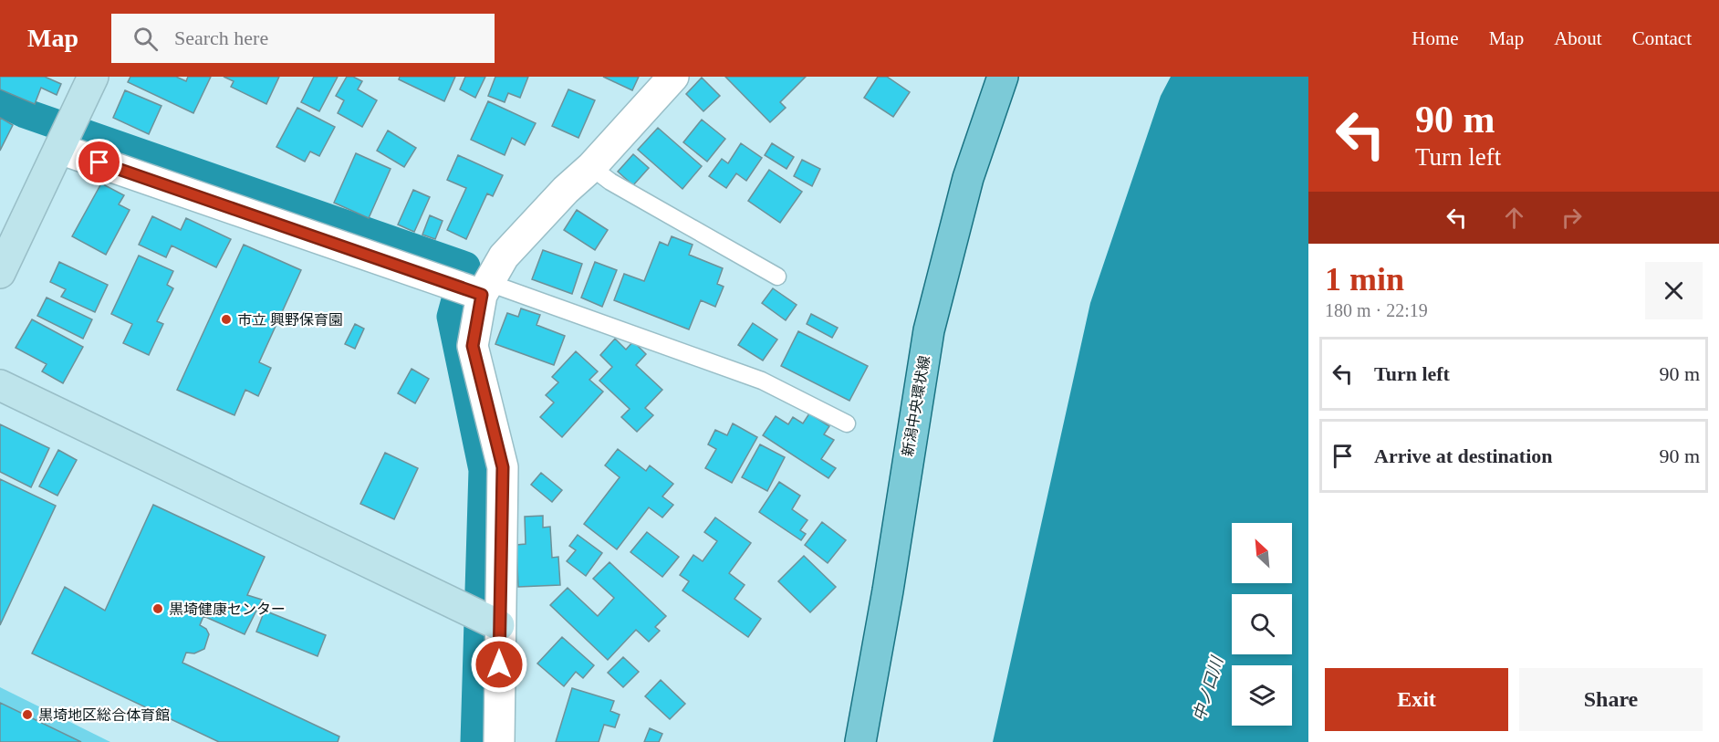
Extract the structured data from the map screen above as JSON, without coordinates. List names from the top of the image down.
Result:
{
  "streets": {
    "main road": ["新潟中央環状線"]
  },
  "water": ["中ノ口川"],
  "places": ["市立 興野保育園", "黒埼健康センター", "黒埼地区総合体育館"],
  "north": "top left",
  "page": {
    "header": "Map",
    "search": "Search here",
    "nav": [
      "Home",
      "Map",
      "About",
      "Contact"
    ],
    "turn": ["90 m", "Turn left"],
    "heading": ["1 min", "180 m · 22:19"],
    "list": [
      {
        "name": "Turn left",
        "value": "90 m"
      },
      {
        "name": "Arrive at destination",
        "value": "90 m"
      }
    ],
    "buttons": ["Exit", "Share"]
  }
}
